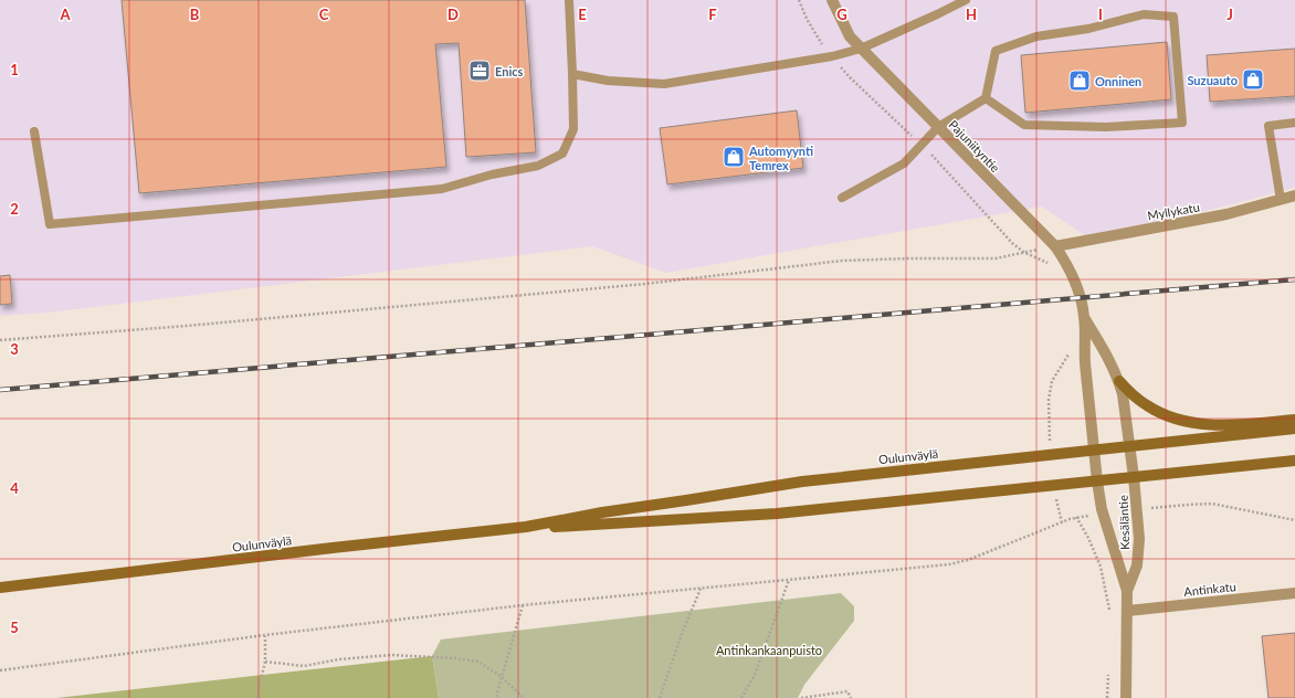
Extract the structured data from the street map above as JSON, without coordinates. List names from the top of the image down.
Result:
{
  "streets": {
    "main road": ["Oulunväylä"],
    "street": [
      "Pajuniityntie",
      "Myllykatu",
      "Kesäläntie",
      "Antinkatu"
    ]
  },
  "crossings": [
    ["Pajuniityntie", "Myllykatu"],
    ["Pajuniityntie", "Oulunväylä"],
    ["Pajuniityntie", "Kesäläntie"],
    ["Oulunväylä", "Kesäläntie"],
    ["Kesäläntie", "Antinkatu"]
  ],
  "parks": ["Antinkankaanpuisto"],
  "places": {
    "office": ["Enics"],
    "shop": ["Suzuauto", "Onninen", "Automyynti Temrex"]
  },
  "grid": {
    "columns": [
      "A",
      "B",
      "C",
      "D",
      "E",
      "F",
      "G",
      "H",
      "I",
      "J"
    ],
    "rows": [
      "1",
      "2",
      "3",
      "4",
      "5"
    ]
  }
}
